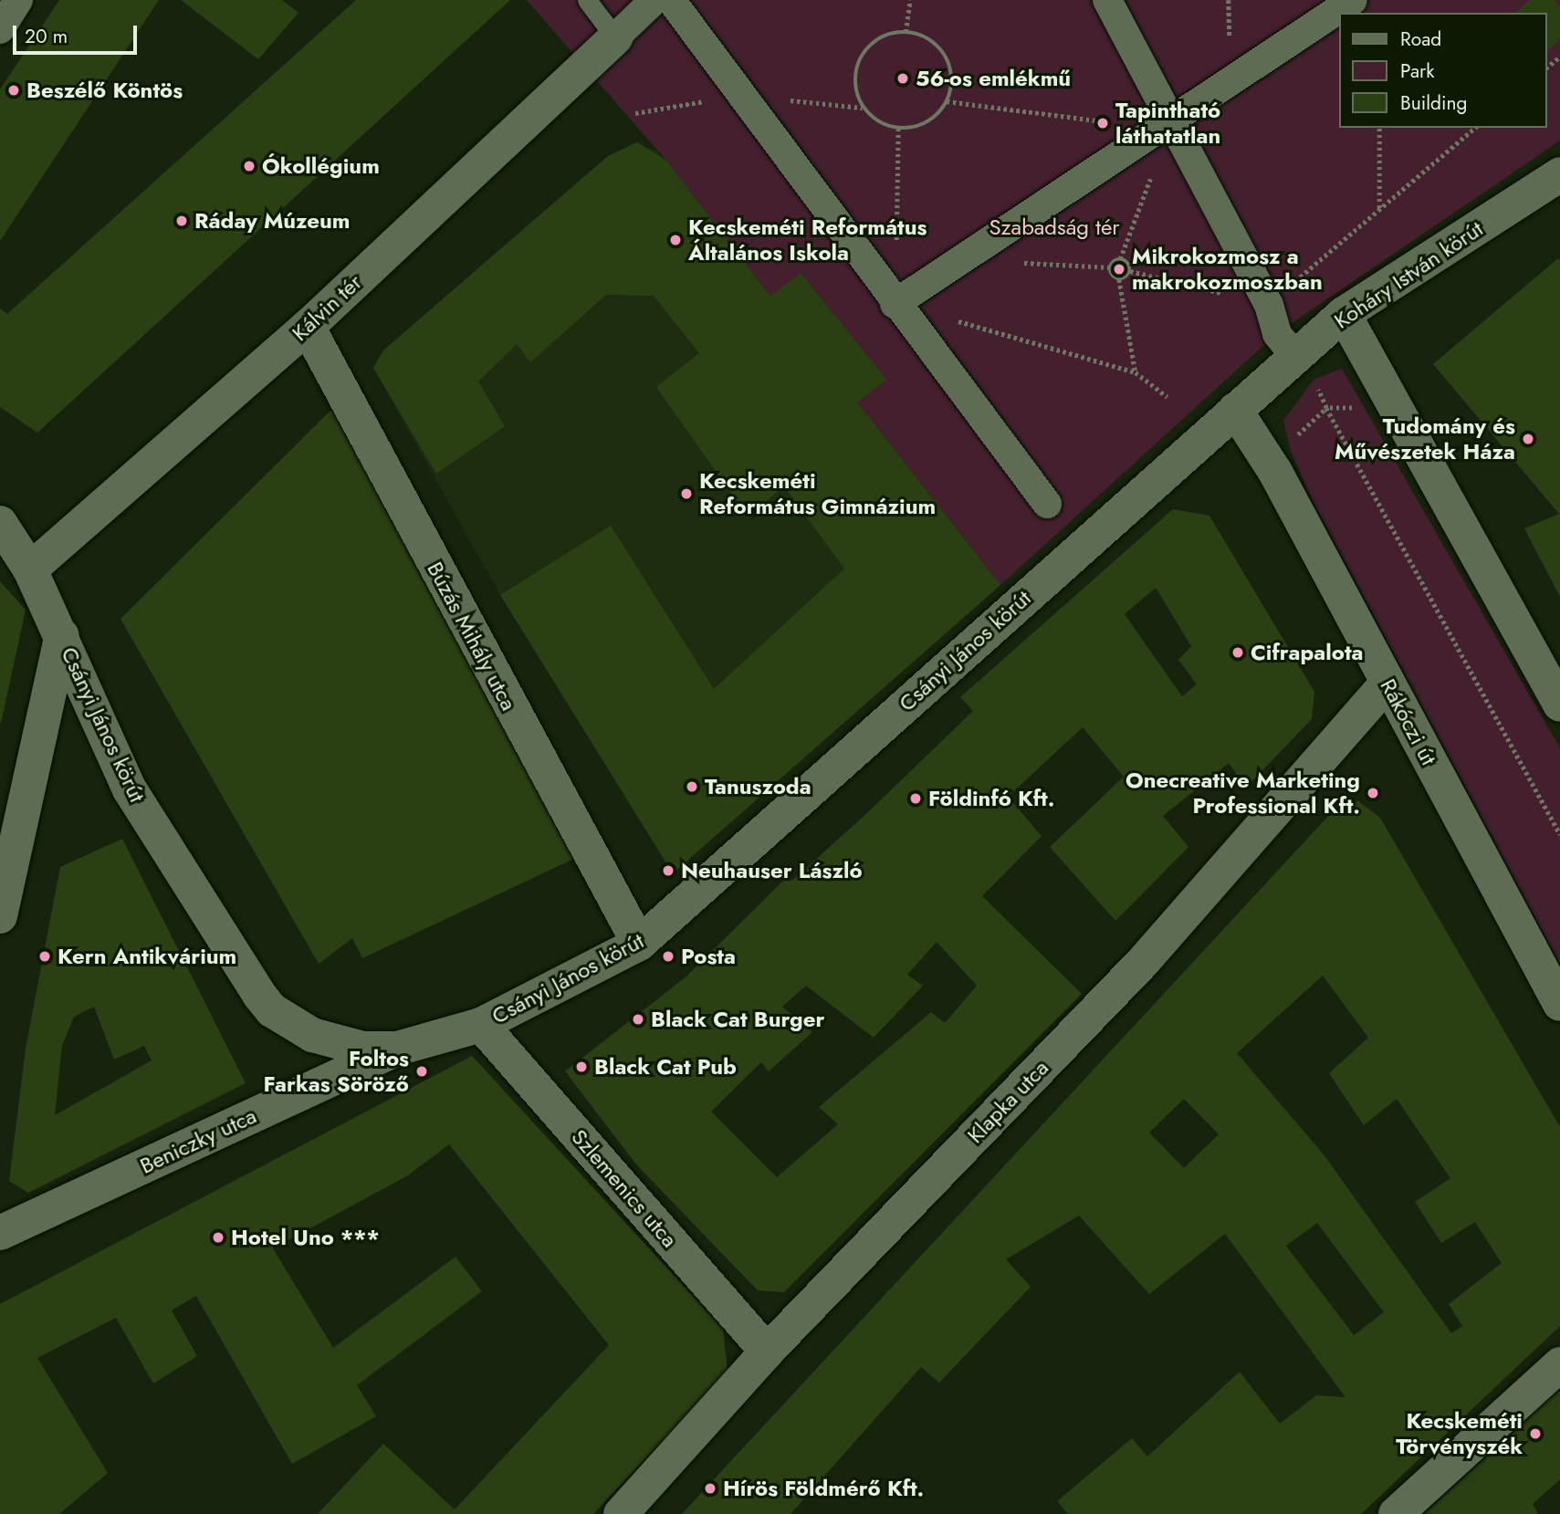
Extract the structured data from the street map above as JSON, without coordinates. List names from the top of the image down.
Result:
{
  "streets": {
    "street": [
      "Koháry István körút",
      "Kálvin tér",
      "Búzás Mihály utca",
      "Csányi János körút",
      "Rákóczi út",
      "Klapka utca",
      "Beniczky utca",
      "Szlemenics utca"
    ]
  },
  "crossings": [
    ["Koháry István körút", "Csányi János körút"],
    ["Koháry István körút", "Rákóczi út"],
    ["Kálvin tér", "Búzás Mihály utca"],
    ["Kálvin tér", "Csányi János körút"],
    ["Búzás Mihály utca", "Csányi János körút"],
    ["Csányi János körút", "Rákóczi út"],
    ["Csányi János körút", "Beniczky utca"],
    ["Csányi János körút", "Szlemenics utca"],
    ["Rákóczi út", "Klapka utca"],
    ["Klapka utca", "Szlemenics utca"]
  ],
  "parks": ["Szabadság tér"],
  "places": [
    "56-os emlékmű",
    "Beszélő Köntös",
    "Tapintható láthatatlan",
    "Ókollégium",
    "Ráday Múzeum",
    "Kecskeméti Református Általános Iskola",
    "Mikrokozmosz a makrokozmoszban",
    "Tudomány és Művészetek Háza",
    "Kecskeméti Református Gimnázium",
    "Cifrapalota",
    "Tanuszoda",
    "Onecreative Marketing Professional Kft.",
    "Földinfó Kft.",
    "Neuhauser László",
    "Kern Antikvárium",
    "Posta",
    "Black Cat Burger",
    "Black Cat Pub",
    "Foltos Farkas Söröző",
    "Hotel Uno ***",
    "Kecskeméti Törvényszék",
    "Hírös Földmérő Kft."
  ],
  "legend": ["Road", "Park", "Building"],
  "scale_bar": "20 m"
}
